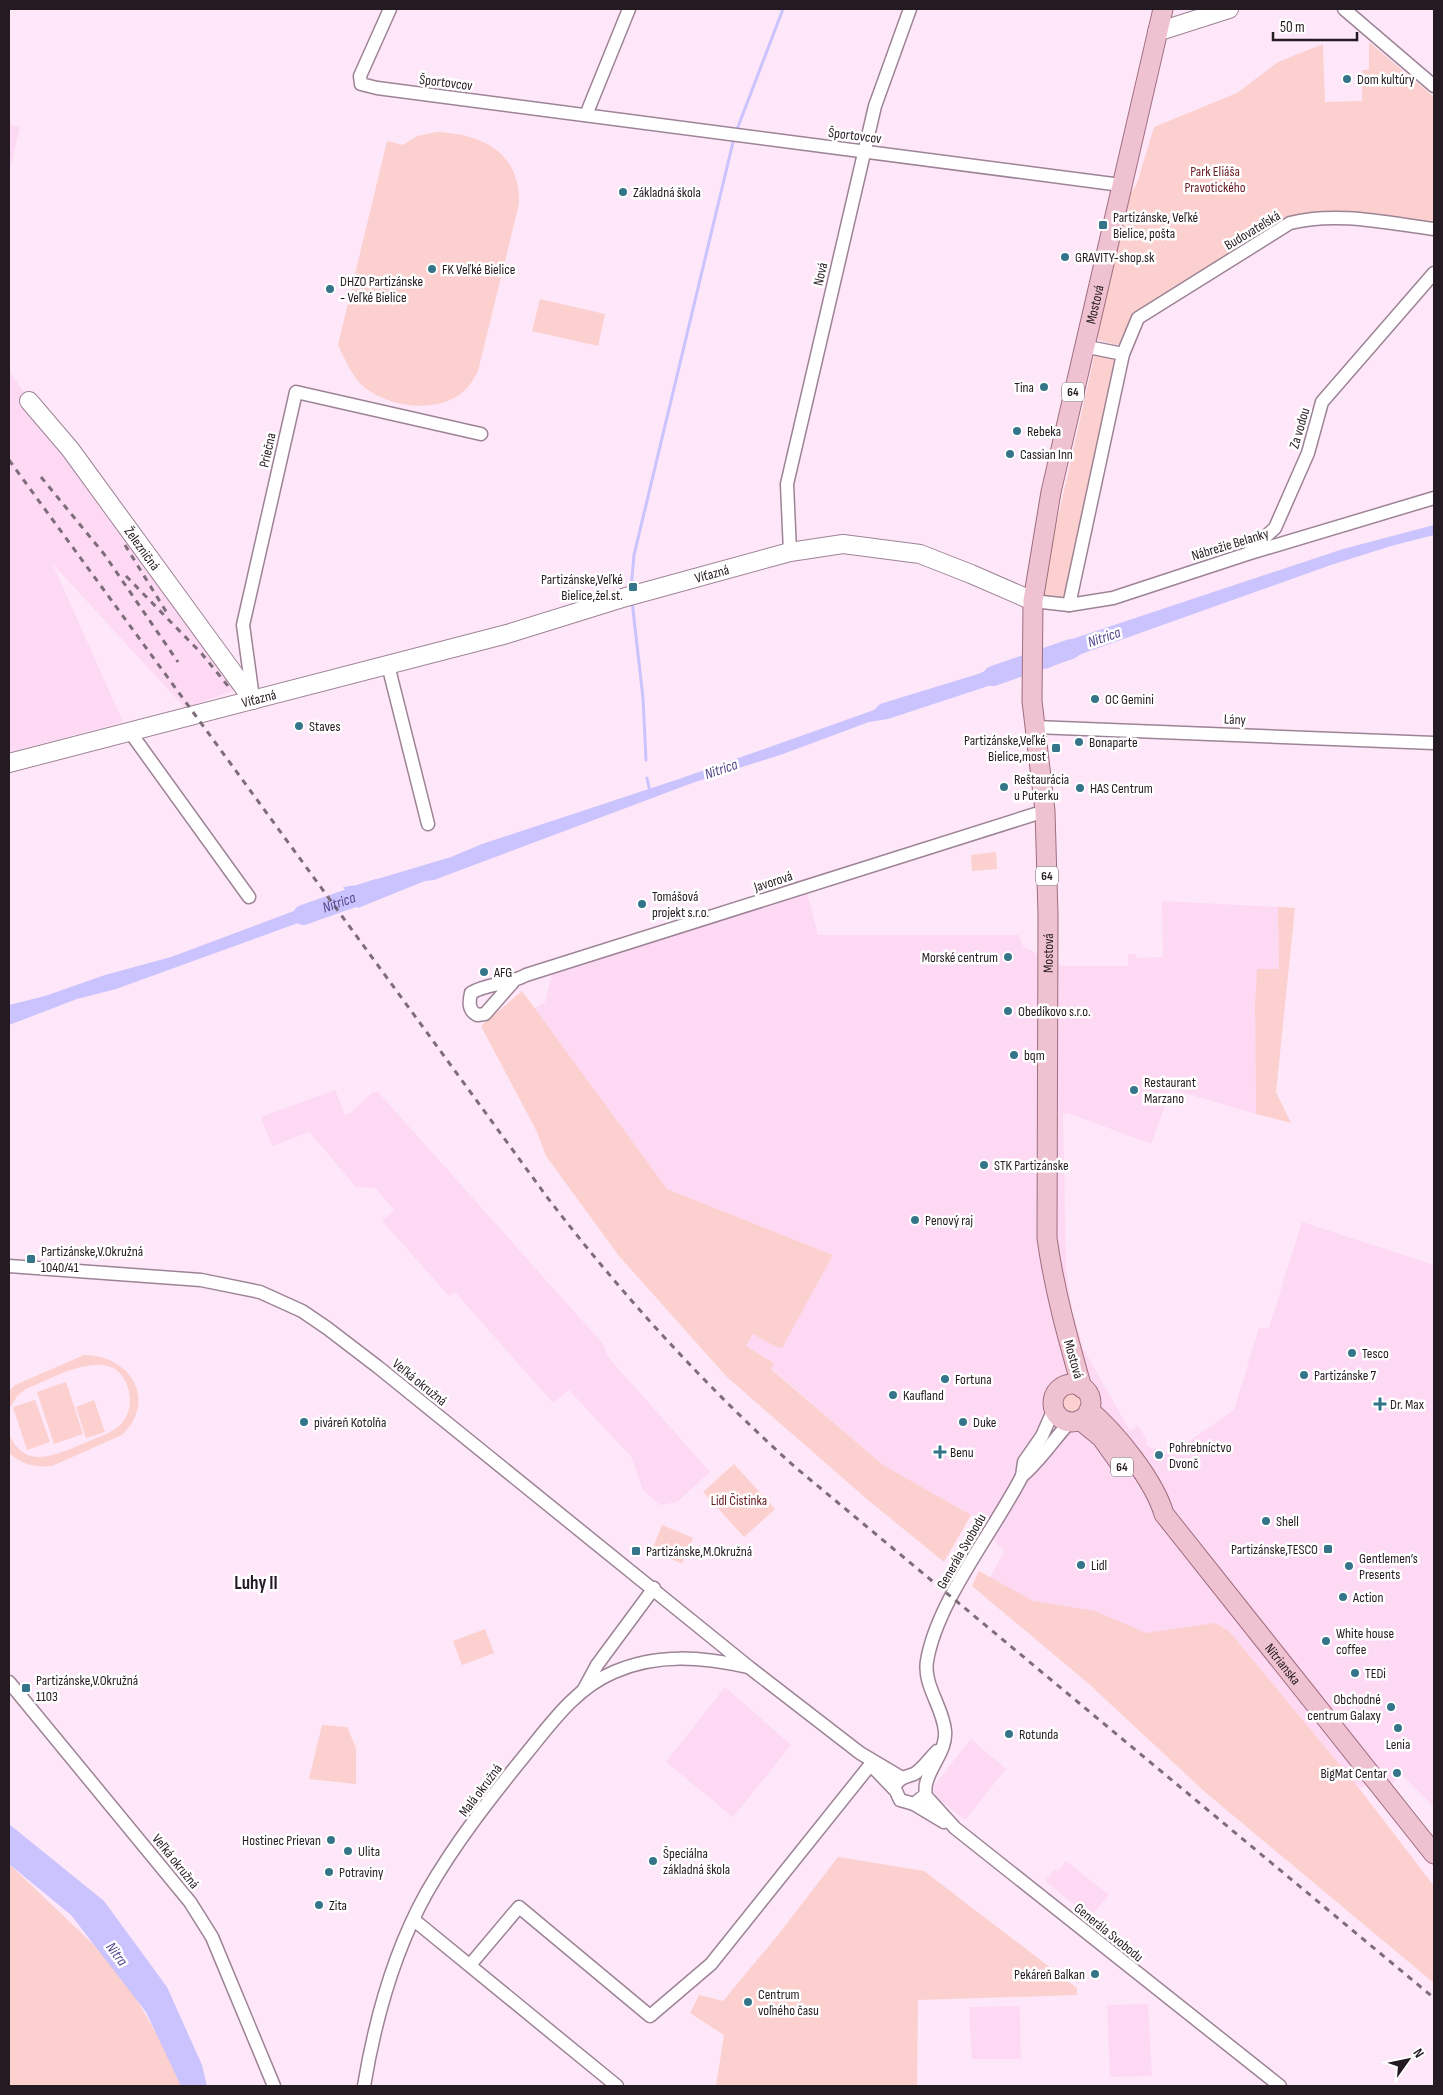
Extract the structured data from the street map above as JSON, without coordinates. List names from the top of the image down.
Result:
{
  "streets": {
    "main road": [
      "Mostová",
      "64",
      "Železničná",
      "Víťazná",
      "Nitrianska"
    ],
    "street": [
      "Športovcov",
      "Budovateľská",
      "Nová",
      "Za vodou",
      "Priečna",
      "Nábrežie Belanky",
      "Lány",
      "Javorová",
      "Veľká okružná",
      "Generála Svobodu",
      "Malá okružná"
    ]
  },
  "crossings": [
    ["Športovcov", "Nová"],
    ["Športovcov", "Mostová"],
    ["Budovateľská", "Nábrežie Belanky"],
    ["Nová", "Víťazná"],
    ["Mostová", "64"],
    ["Mostová", "Nábrežie Belanky"],
    ["Mostová", "Víťazná"],
    ["Mostová", "Lány"],
    ["Mostová", "Javorová"],
    ["Mostová", "Generála Svobodu"],
    ["Mostová", "Nitrianska"],
    ["64", "Generála Svobodu"],
    ["64", "Nitrianska"],
    ["Za vodou", "Nábrežie Belanky"],
    ["Priečna", "Železničná"],
    ["Priečna", "Víťazná"],
    ["Nábrežie Belanky", "Víťazná"],
    ["Železničná", "Víťazná"],
    ["Veľká okružná", "Malá okružná"],
    ["Generála Svobodu", "Nitrianska"]
  ],
  "districts": ["Luhy II"],
  "water": ["Nitrica", "Nitra"],
  "parks": ["Park Eliáša Pravotického", "Lidl Čistinka"],
  "places": {
    "other": [
      "Dom kultúry",
      "Základná škola",
      "GRAVITY-shop.sk",
      "FK Veľké Bielice",
      "DHZO Partizánske - Veľké Bielice",
      "Tina",
      "Rebeka",
      "Cassian Inn",
      "OC Gemini",
      "Staves",
      "Bonaparte",
      "Reštaurácia u Puterku",
      "HAS Centrum",
      "Tomášová projekt s.r.o.",
      "Morské centrum",
      "AFG",
      "Obedíkovo s.r.o.",
      "bqm",
      "Restaurant Marzano",
      "STK Partizánske",
      "Penový raj",
      "Tesco",
      "Partizánske 7",
      "Fortuna",
      "Kaufland",
      "piváreň Kotolňa",
      "Duke",
      "Pohrebníctvo Dvonč",
      "Shell",
      "Lidl",
      "Gentlemen’s Presents",
      "Action",
      "White house coffee",
      "TEDi",
      "Obchodné centrum Galaxy",
      "Lenia",
      "Rotunda",
      "BigMat Centar",
      "Hostinec Prievan",
      "Ulita",
      "Špeciálna základná škola",
      "Potraviny",
      "Zita",
      "Pekáreň Balkan",
      "Centrum voľného času"
    ],
    "transit": [
      "Partizánske, Veľké Bielice, pošta",
      "Partizánske,Veľké Bielice,žel.st.",
      "Partizánske,Veľké Bielice,most",
      "Partizánske,V.Okružná 1040/41",
      "Partizánske,TESCO",
      "Partizánske,M.Okružná",
      "Partizánske,V.Okružná 1103"
    ],
    "health": ["Dr. Max", "Benu"]
  },
  "scale_bar": "50 m",
  "north": "top right"
}
